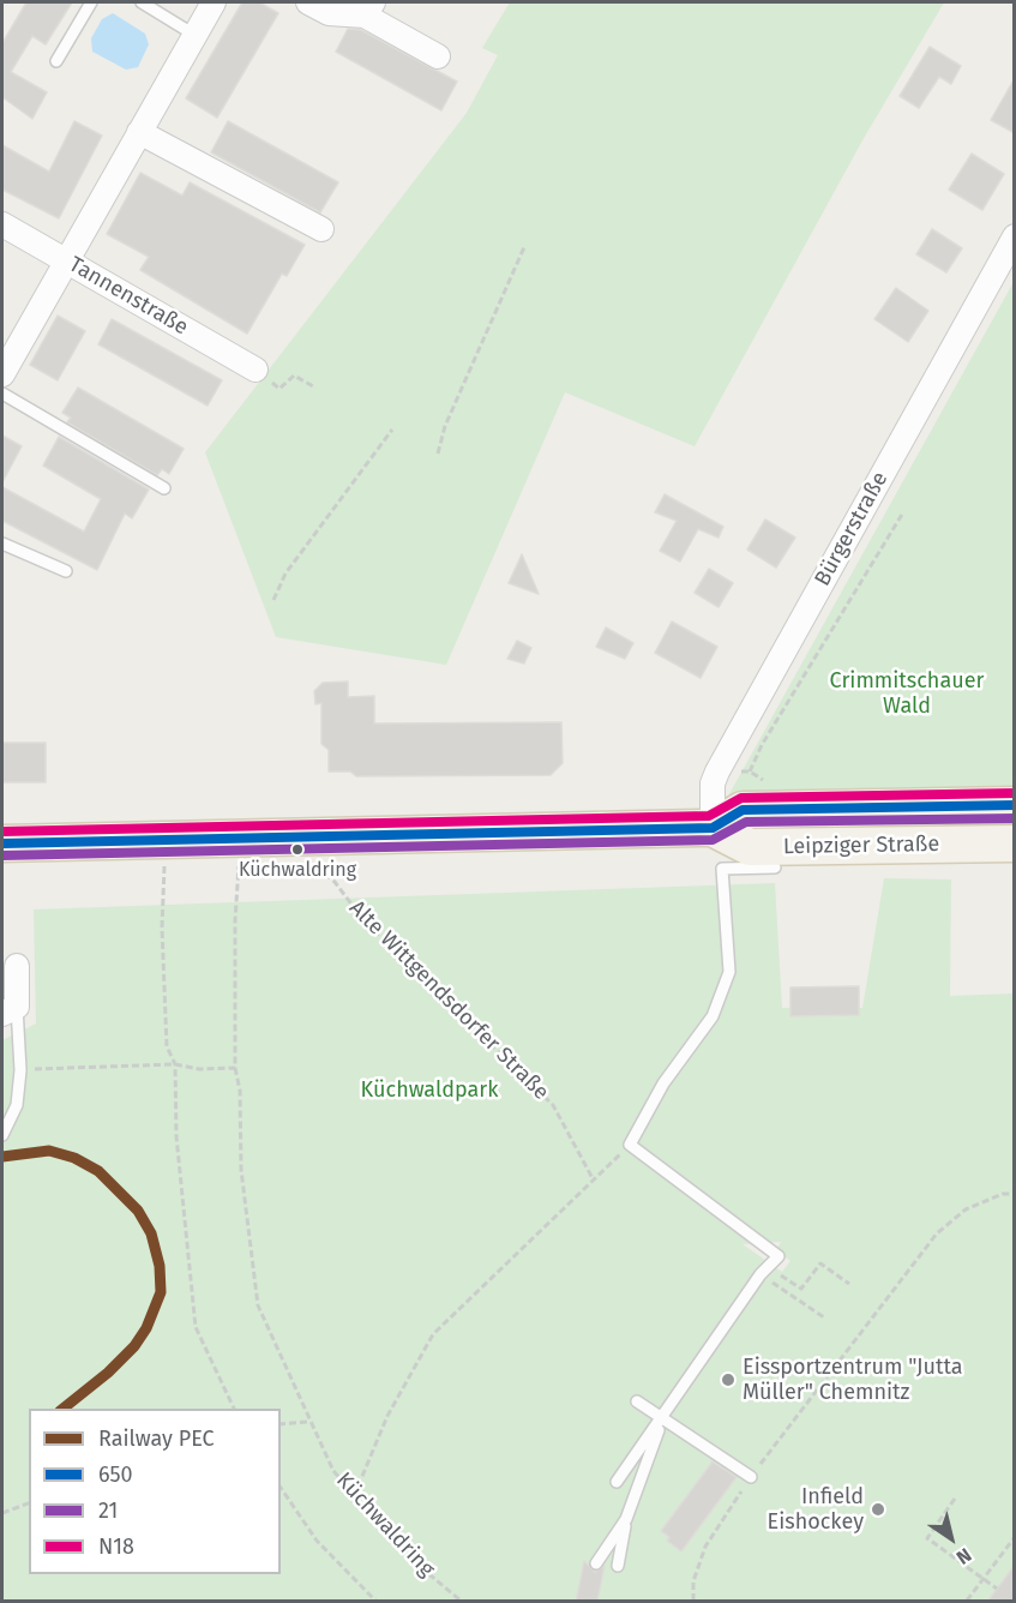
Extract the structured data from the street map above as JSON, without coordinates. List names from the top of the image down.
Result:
{
  "streets": {
    "main road": ["Leipziger Straße"],
    "street": ["Tannenstraße", "Bürgerstraße"],
    "path": ["Alte Wittgendsdorfer Straße", "Küchwaldring"]
  },
  "crossings": [
    ["Bürgerstraße", "Leipziger Straße"],
    ["Leipziger Straße", "Alte Wittgendsdorfer Straße"],
    ["Leipziger Straße", "Küchwaldring"]
  ],
  "parks": ["Crimmitschauer Wald", "Küchwaldpark"],
  "places": ["Küchwaldring", "Eissportzentrum \"Jutta Müller\" Chemnitz", "Infield Eishockey"],
  "lines": [
    "transit line N18",
    "transit line 650",
    "transit line 21",
    "rail line PEC"
  ],
  "legend": [
    "Railway PEC",
    "650",
    "21",
    "N18"
  ],
  "north": "bottom right"
}
